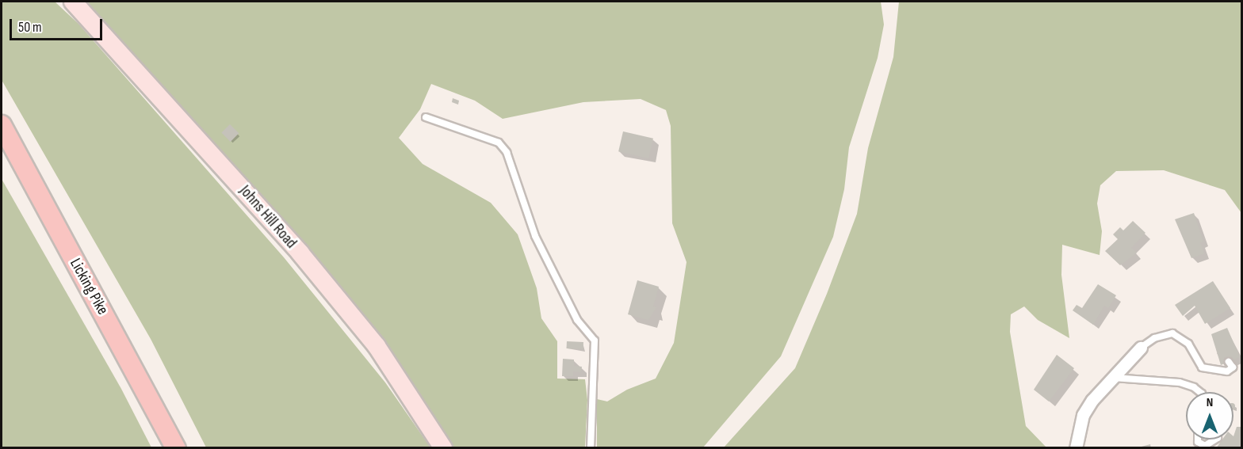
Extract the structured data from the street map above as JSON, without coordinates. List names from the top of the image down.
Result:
{
  "streets": {
    "main road": ["Johns Hill Road", "Licking Pike"]
  },
  "scale_bar": "50 m",
  "north": "top"
}
